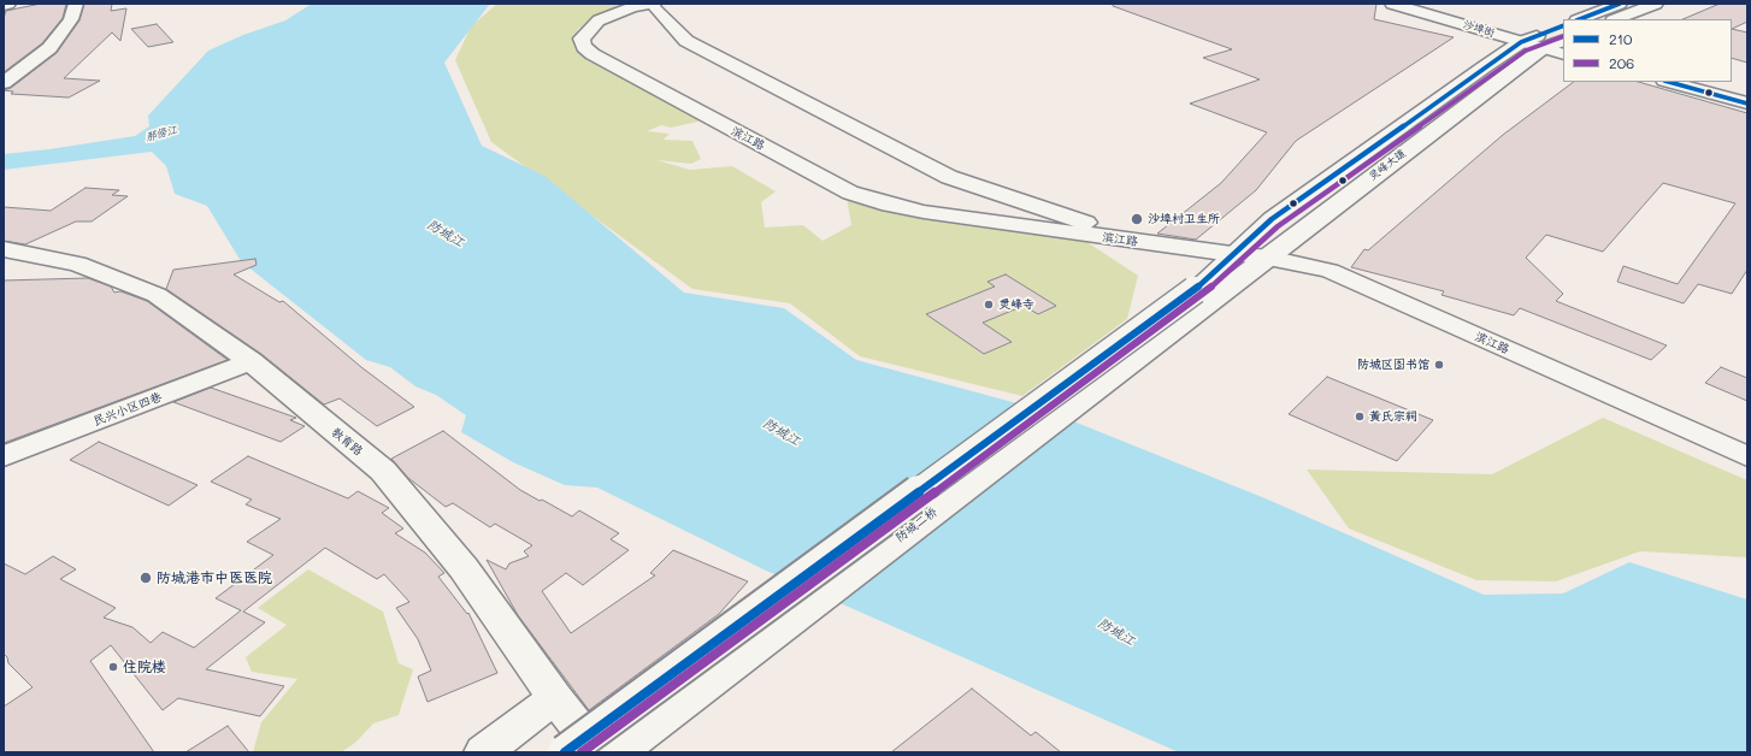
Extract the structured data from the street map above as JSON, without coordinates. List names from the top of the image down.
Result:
{
  "streets": {
    "street": [
      "沙埠街",
      "滨江路",
      "灵峰大道",
      "民兴小区四巷",
      "教育路",
      "防城二桥"
    ]
  },
  "crossings": [
    ["沙埠街", "灵峰大道"],
    ["滨江路", "灵峰大道"],
    ["灵峰大道", "防城二桥"],
    ["民兴小区四巷", "教育路"]
  ],
  "water": ["那傍江", "防城江"],
  "places": [
    "沙埠村卫生所",
    "灵峰寺",
    "防城区图书馆",
    "黄氏宗祠",
    "防城港市中医医院",
    "住院楼"
  ],
  "lines": ["transit line 210", "transit line 206"],
  "legend": ["210", "206"]
}
